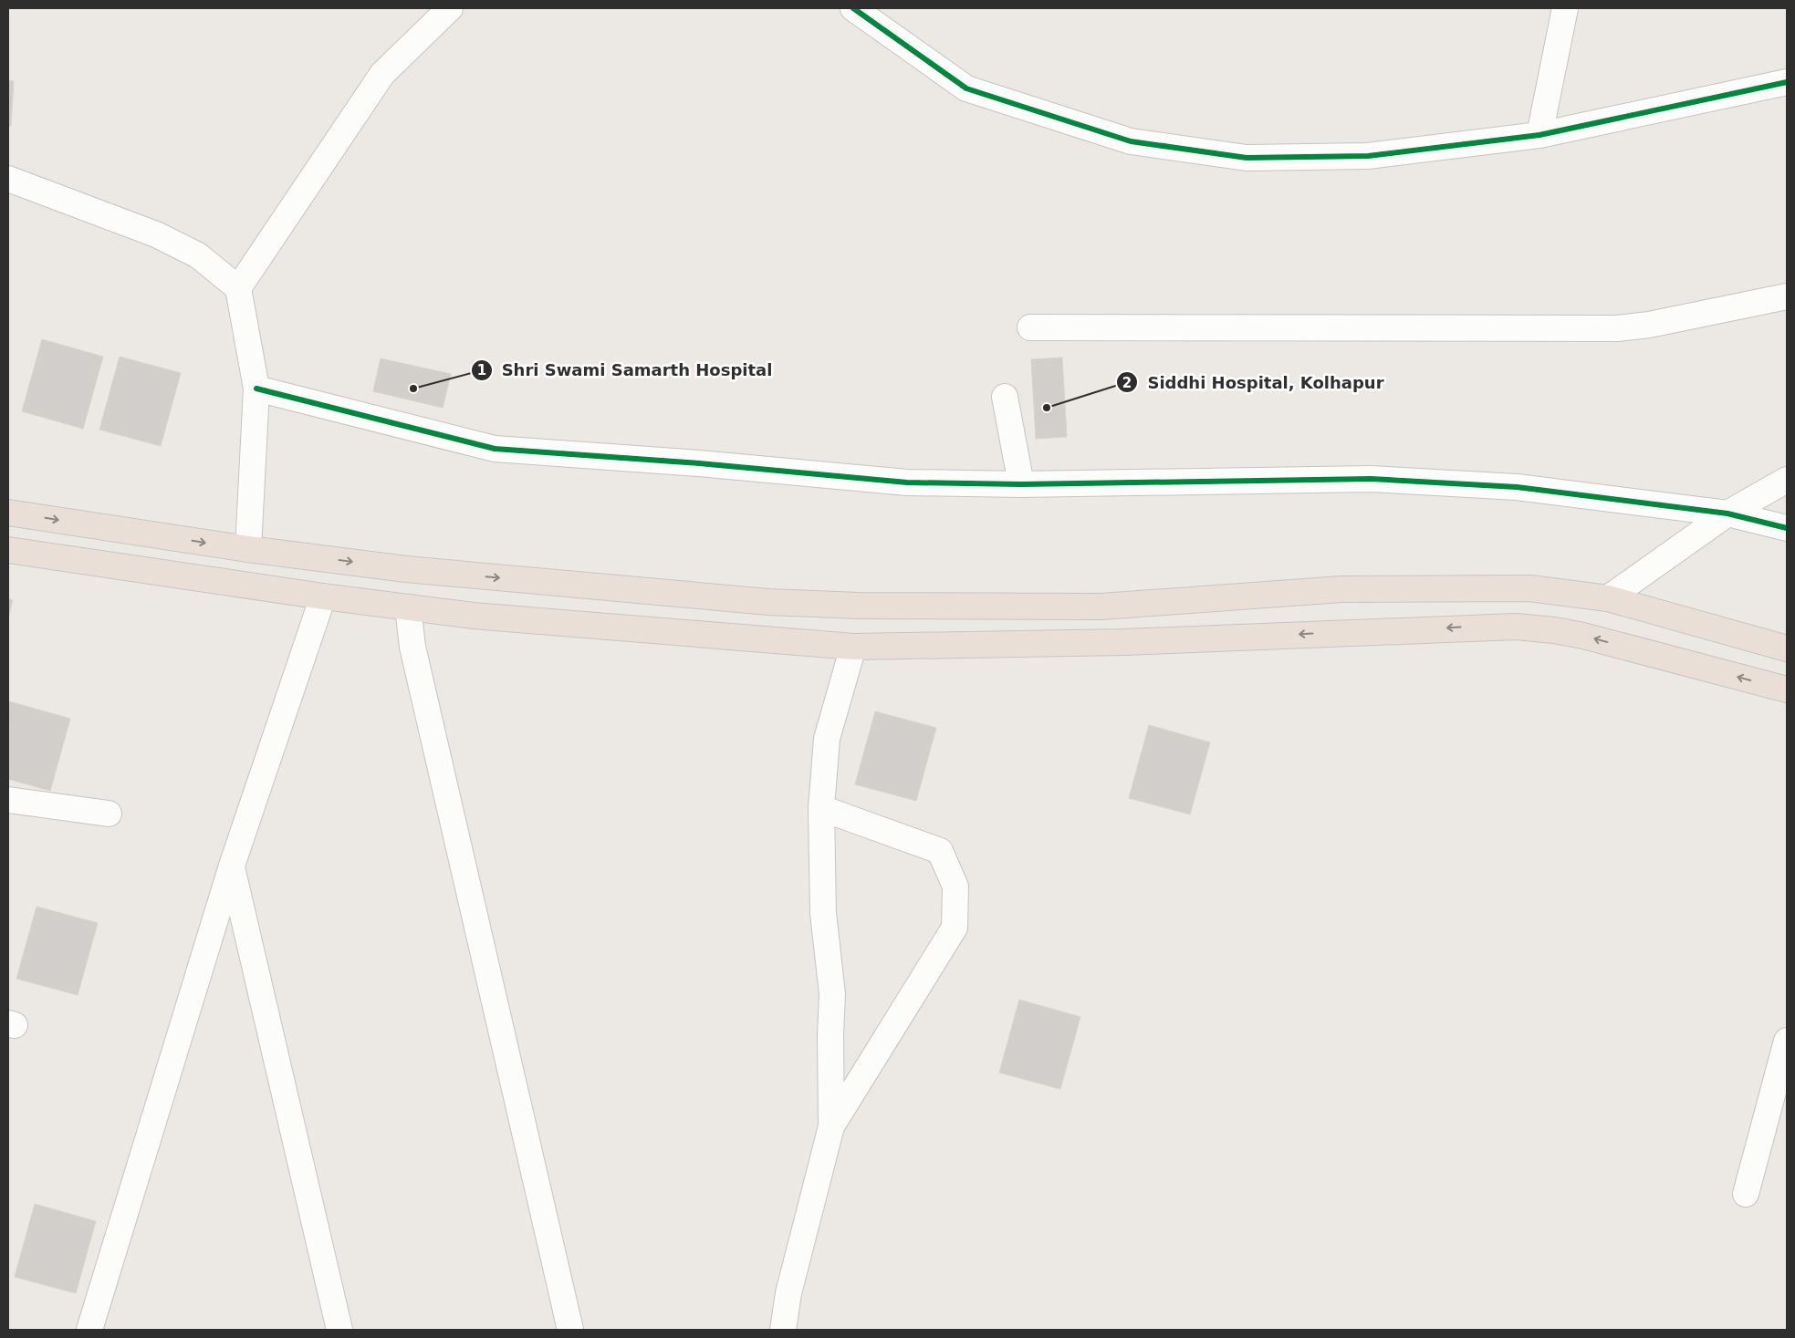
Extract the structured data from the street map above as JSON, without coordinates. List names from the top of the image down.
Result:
{
  "places": ["Shri Swami Samarth Hospital", "Siddhi Hospital, Kolhapur"]
}
